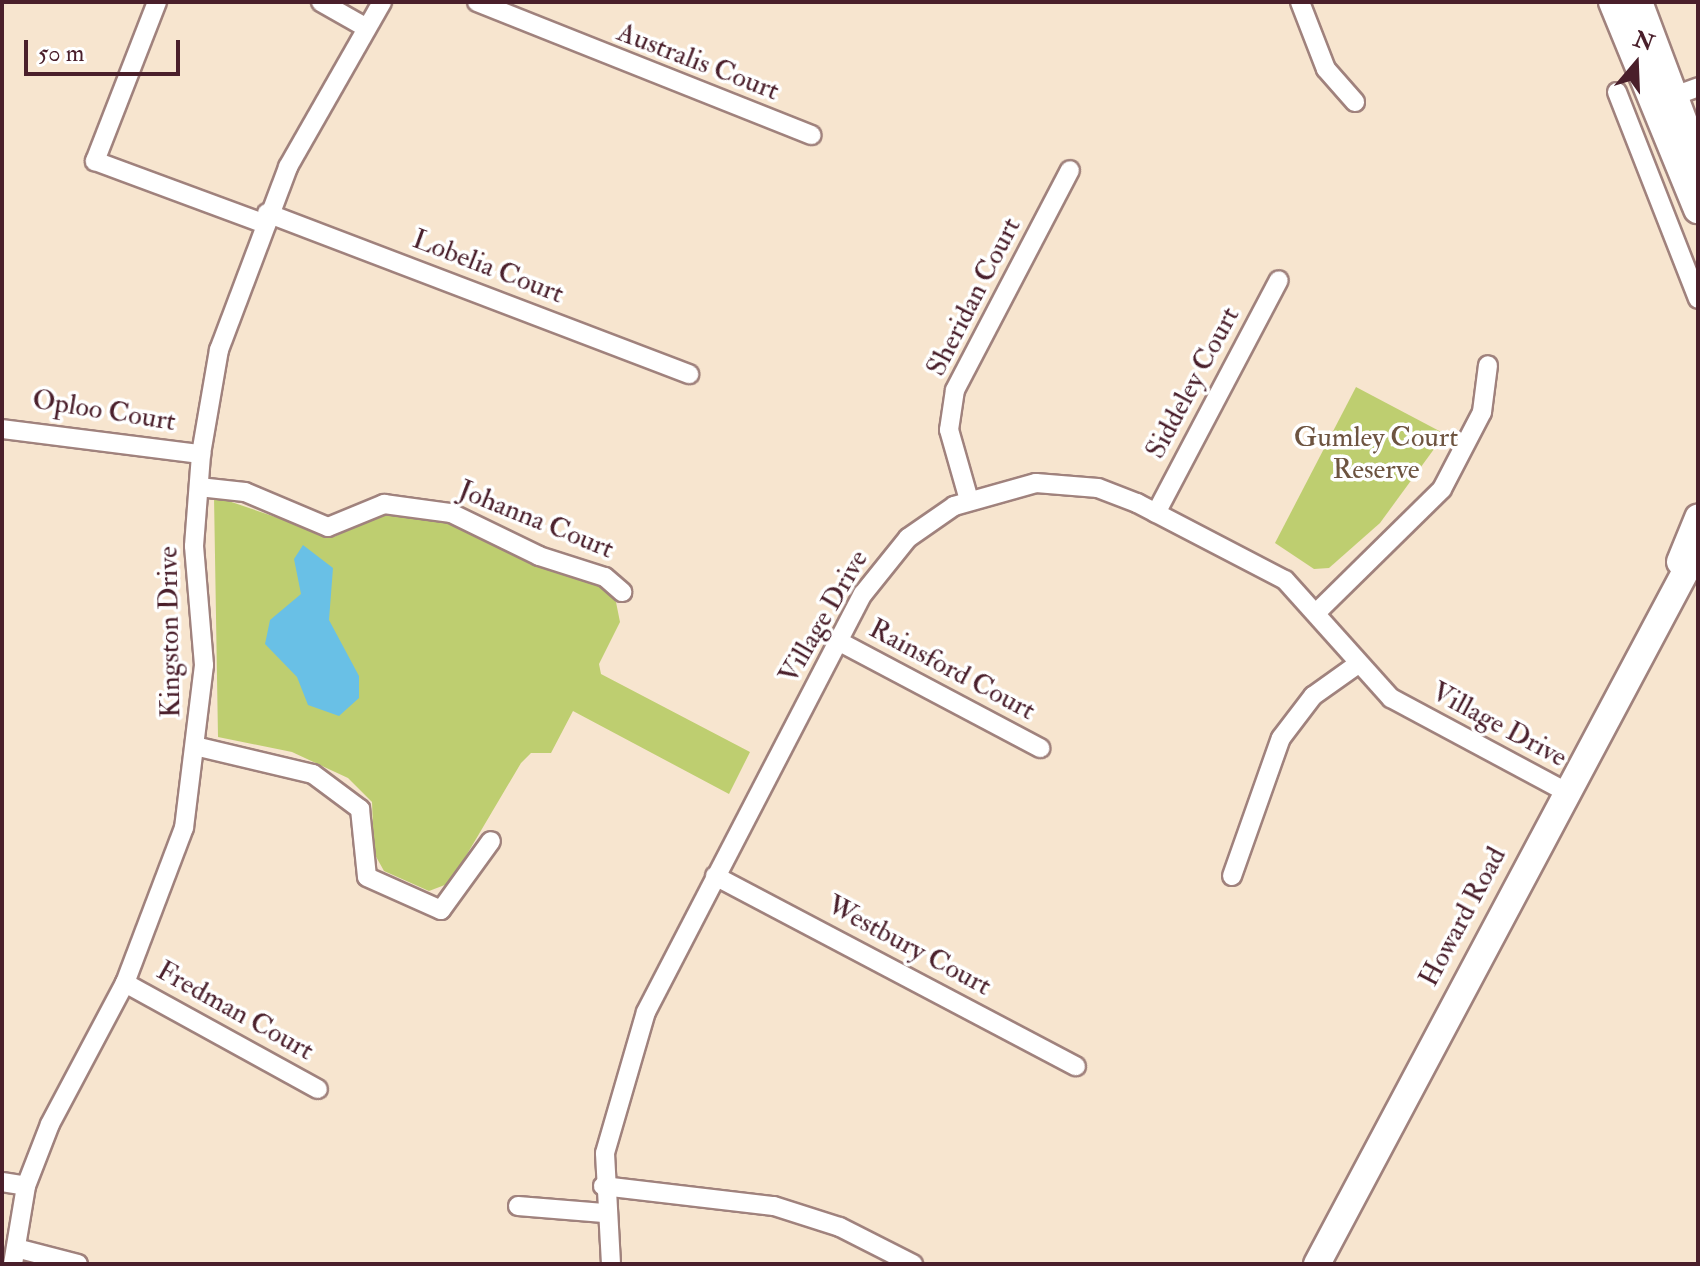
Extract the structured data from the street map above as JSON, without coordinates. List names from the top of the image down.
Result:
{
  "streets": {
    "main road": ["Howard Road"],
    "street": [
      "Australis Court",
      "Lobelia Court",
      "Sheridan Court",
      "Siddeley Court",
      "Oploo Court",
      "Johanna Court",
      "Village Drive",
      "Kingston Drive",
      "Rainsford Court",
      "Westbury Court",
      "Fredman Court"
    ]
  },
  "crossings": [
    ["Lobelia Court", "Kingston Drive"],
    ["Sheridan Court", "Village Drive"],
    ["Siddeley Court", "Village Drive"],
    ["Oploo Court", "Kingston Drive"],
    ["Johanna Court", "Kingston Drive"],
    ["Village Drive", "Rainsford Court"],
    ["Village Drive", "Howard Road"],
    ["Village Drive", "Westbury Court"],
    ["Kingston Drive", "Fredman Court"]
  ],
  "parks": ["Gumley Court Reserve"],
  "scale_bar": "50 m",
  "north": "top"
}
